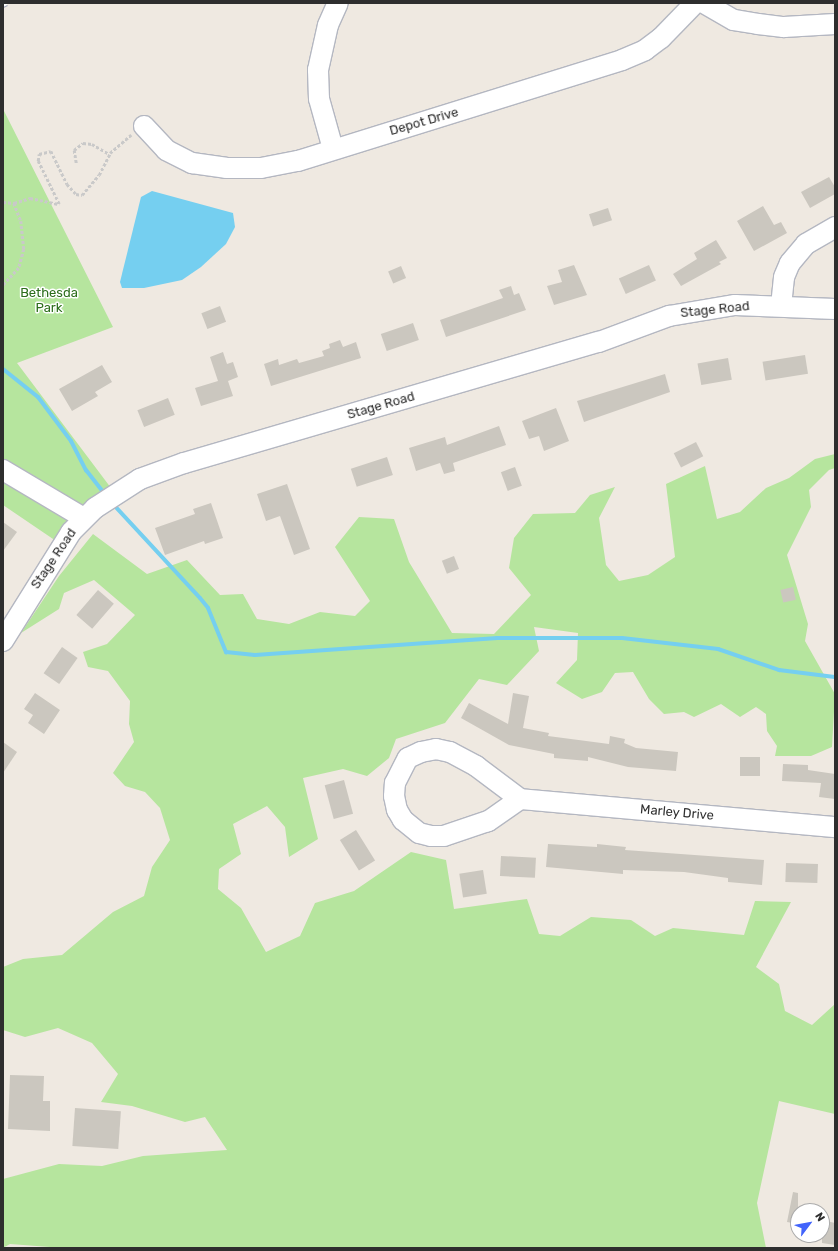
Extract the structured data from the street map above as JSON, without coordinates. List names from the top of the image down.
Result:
{
  "streets": {
    "street": ["Depot Drive", "Stage Road", "Marley Drive"]
  },
  "parks": ["Bethesda Park"],
  "north": "top right"
}
